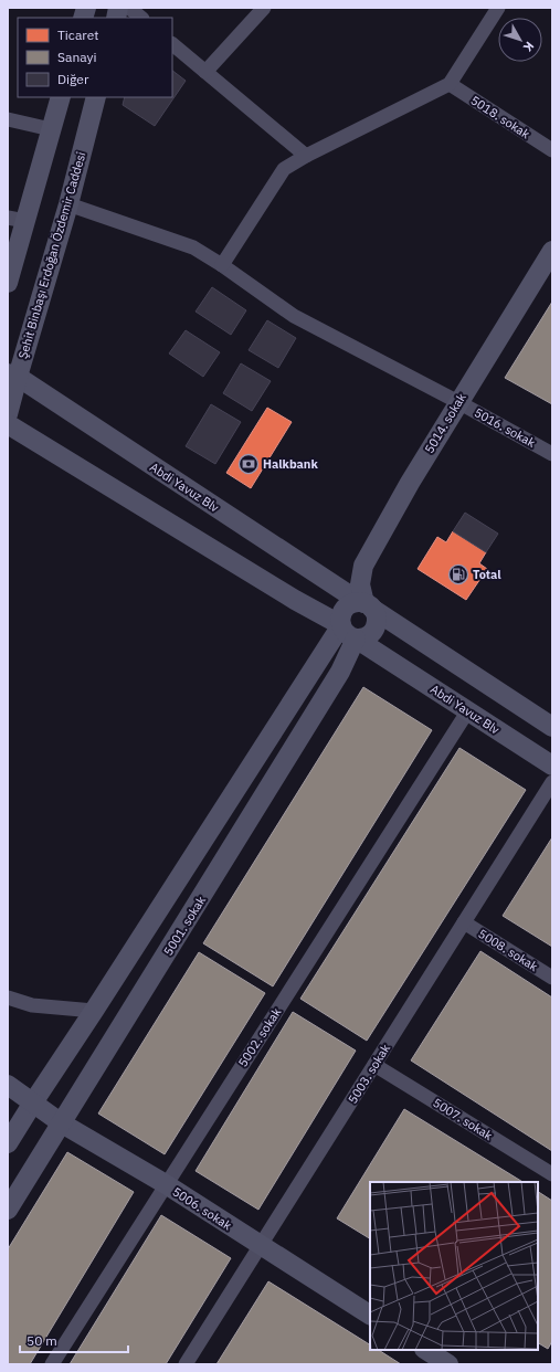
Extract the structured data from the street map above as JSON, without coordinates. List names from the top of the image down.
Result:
{
  "streets": {
    "street": [
      "5018. sokak",
      "Şehit Binbaşı Erdoğan Özdemir Caddesi",
      "5014. sokak",
      "5016. sokak",
      "Abdi Yavuz Blv",
      "5001. sokak",
      "5008. sokak",
      "5002. sokak",
      "5003. sokak",
      "5007. sokak",
      "5006. sokak"
    ]
  },
  "crossings": [
    ["Şehit Binbaşı Erdoğan Özdemir Caddesi", "5016. sokak"],
    ["Şehit Binbaşı Erdoğan Özdemir Caddesi", "Abdi Yavuz Blv"],
    ["5014. sokak", "5016. sokak"],
    ["5014. sokak", "Abdi Yavuz Blv"],
    ["5014. sokak", "5001. sokak"],
    ["Abdi Yavuz Blv", "5001. sokak"],
    ["Abdi Yavuz Blv", "5002. sokak"],
    ["5001. sokak", "5006. sokak"],
    ["5008. sokak", "5003. sokak"],
    ["5002. sokak", "5006. sokak"],
    ["5003. sokak", "5007. sokak"],
    ["5003. sokak", "5006. sokak"]
  ],
  "places": {
    "bank": ["Halkbank"],
    "fuel station": ["Total"]
  },
  "legend": ["Ticaret", "Sanayi", "Diğer"],
  "scale_bar": "50 m",
  "north": "bottom right"
}
